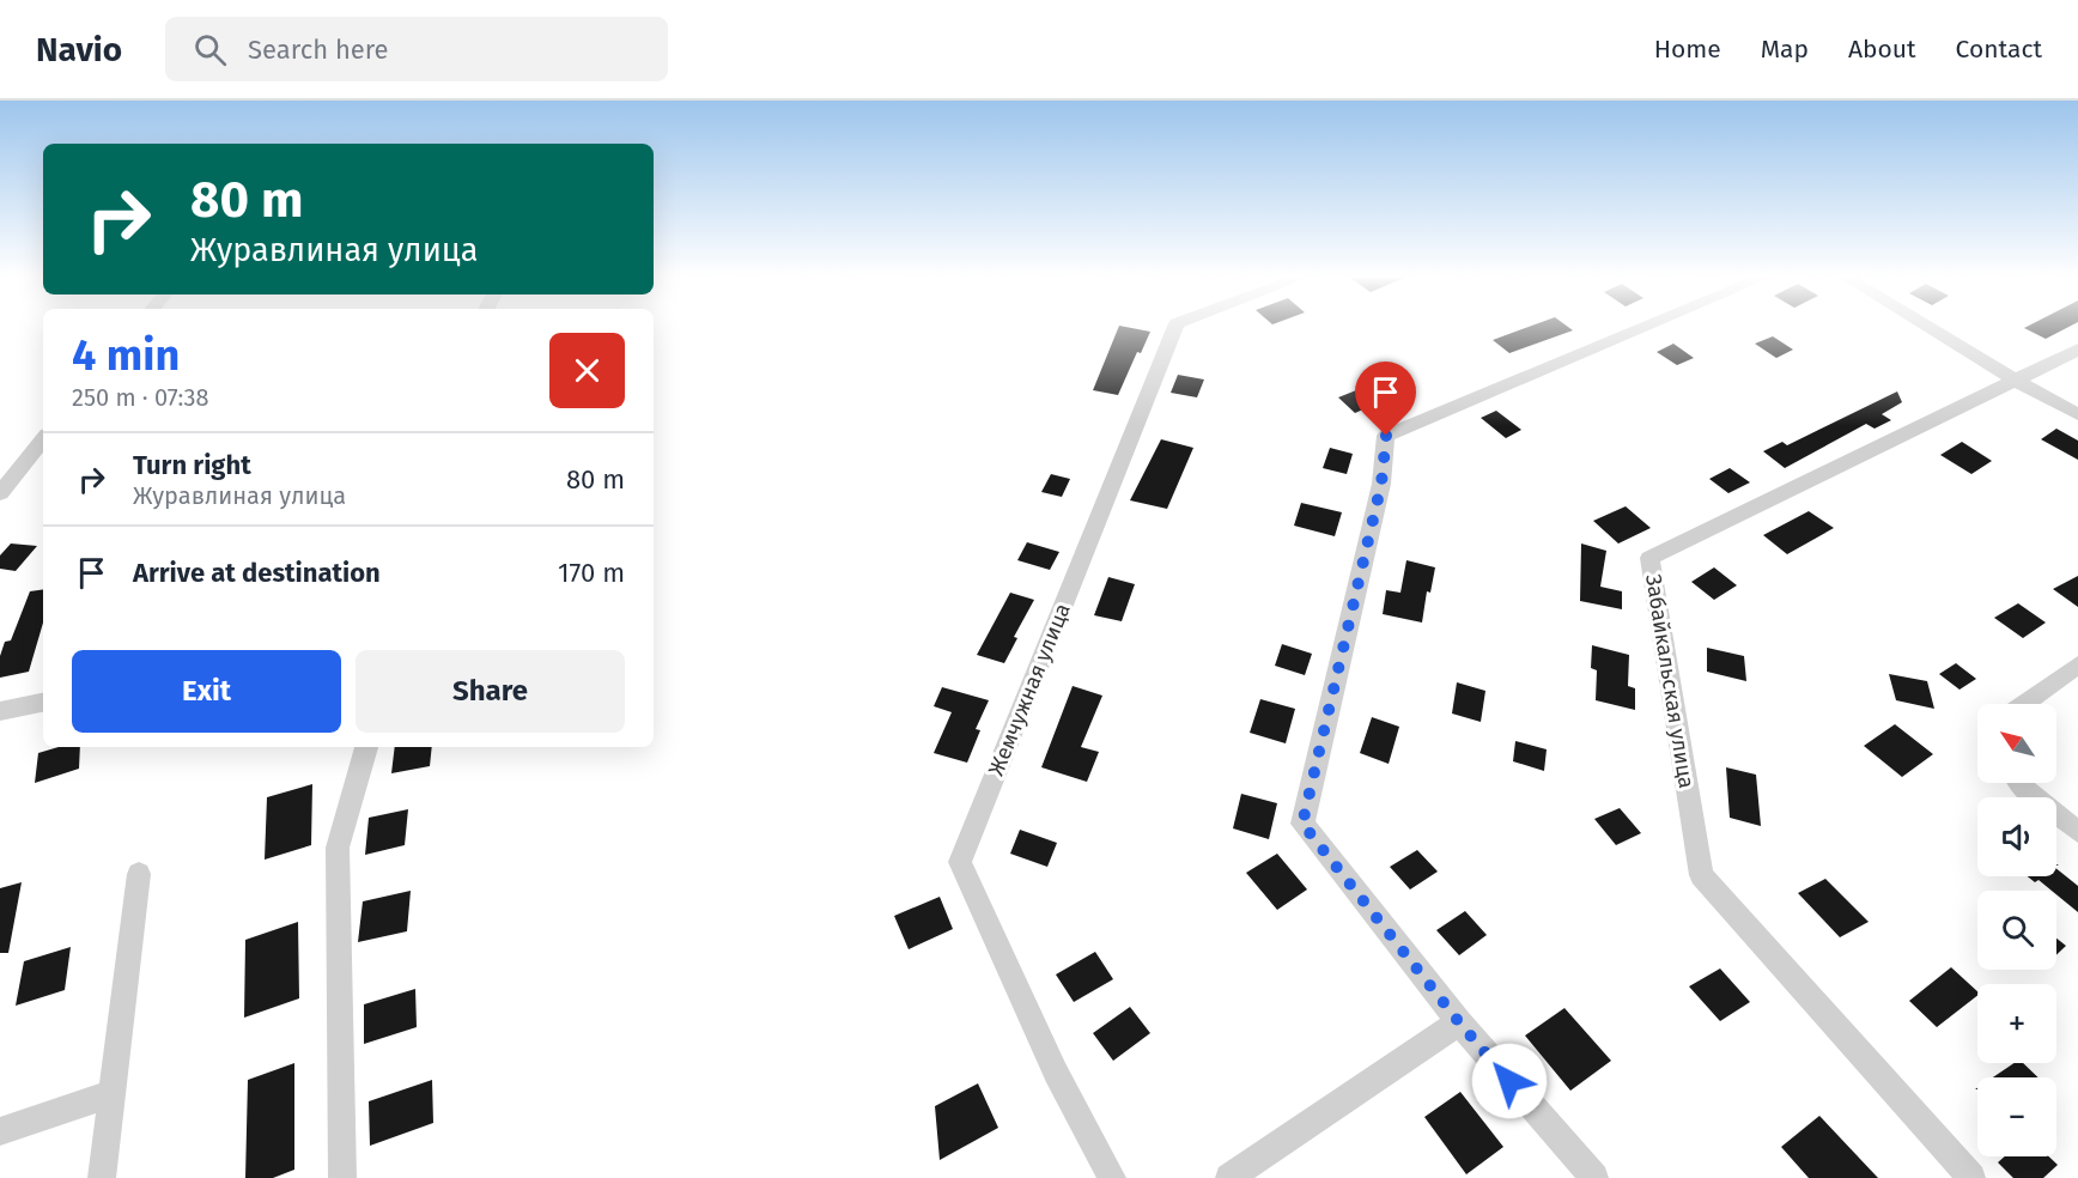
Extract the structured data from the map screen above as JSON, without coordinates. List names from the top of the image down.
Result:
{
  "streets": {
    "street": ["Забайкальская улица", "Жемчужная улица"]
  },
  "north": "top left",
  "page": {
    "header": "Navio",
    "search": "Search here",
    "nav": [
      "Home",
      "Map",
      "About",
      "Contact"
    ],
    "turn": ["80 m", "Журавлиная улица"],
    "heading": ["4 min", "250 m · 07:38"],
    "list": [
      {
        "name": "Turn right",
        "note": "Журавлиная улица",
        "value": "80 m"
      },
      {
        "name": "Arrive at destination",
        "value": "170 m"
      }
    ],
    "buttons": ["Exit", "Share"],
    "map_buttons": ["+", "−"]
  }
}
